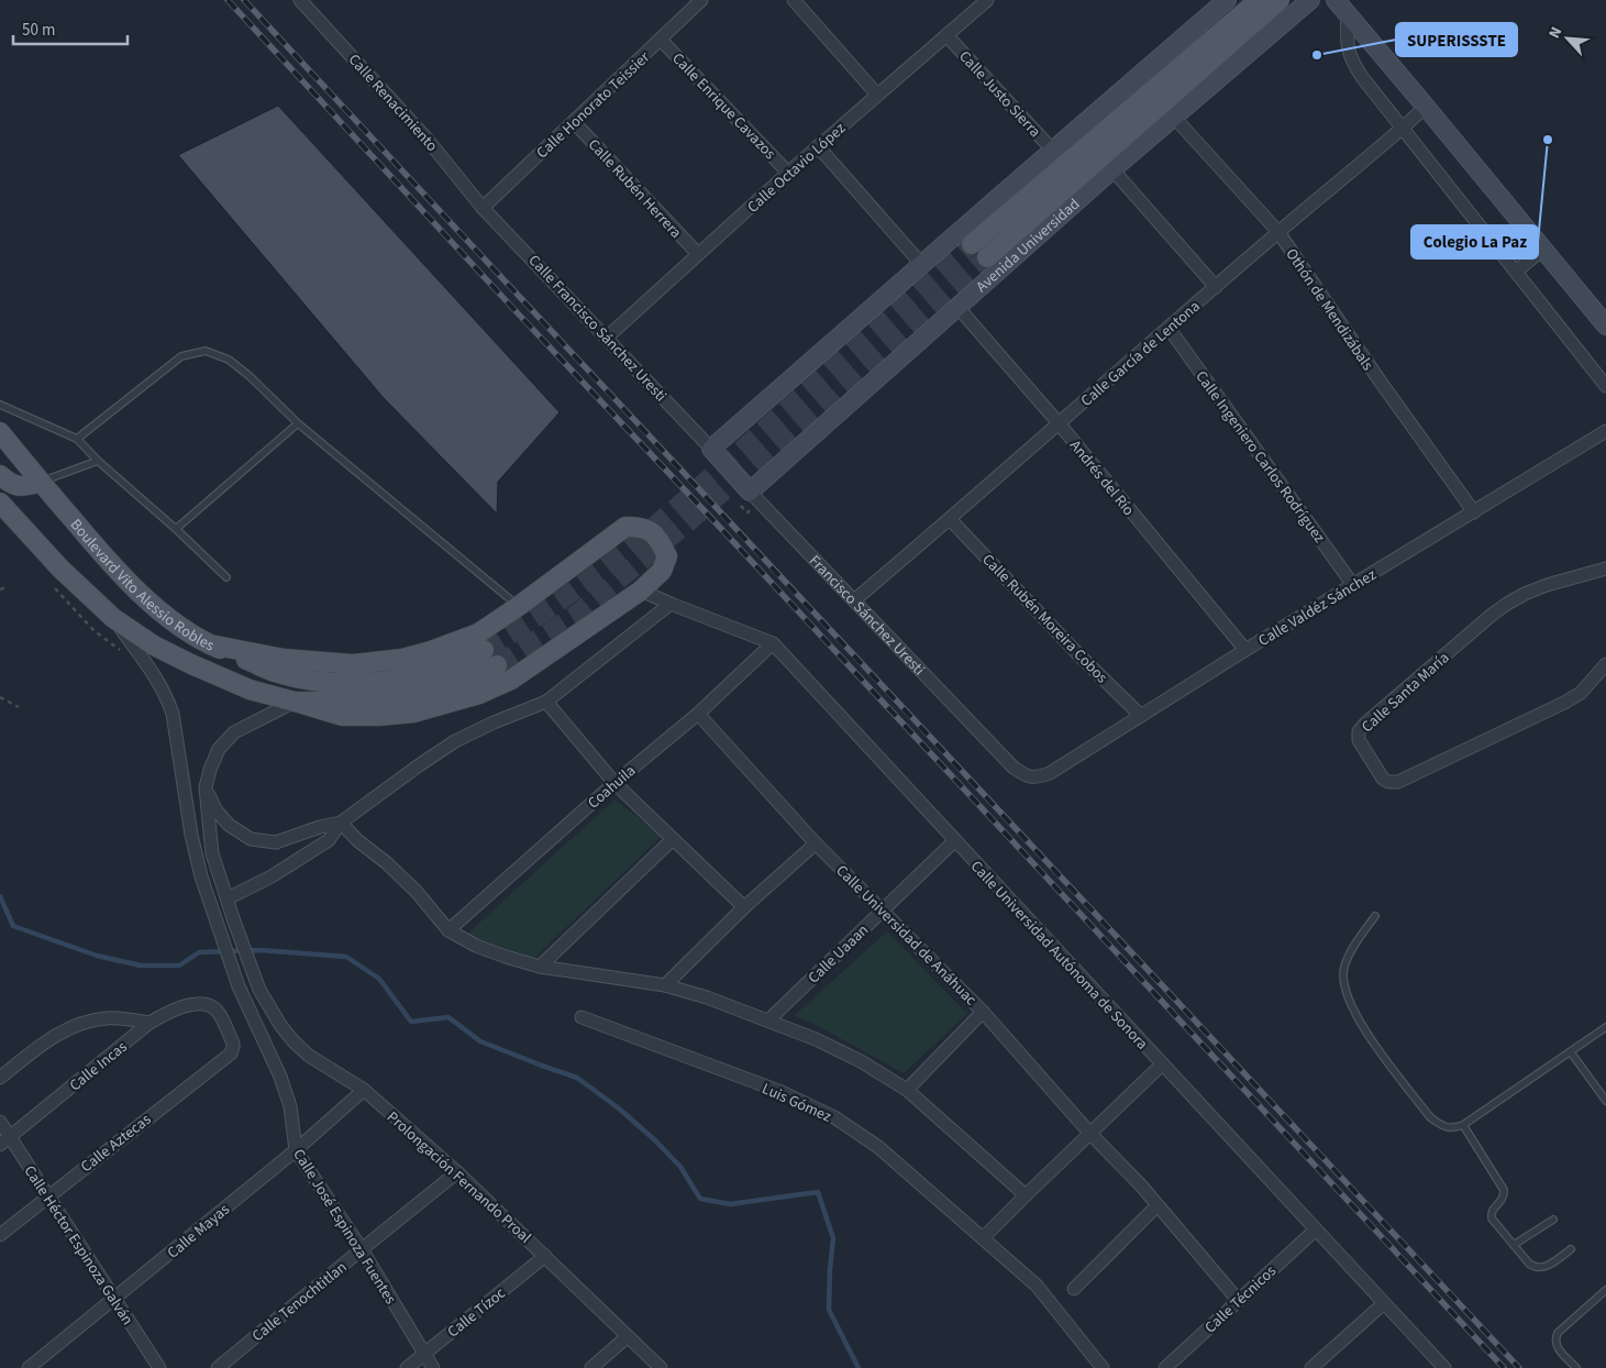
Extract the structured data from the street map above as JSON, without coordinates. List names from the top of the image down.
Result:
{
  "streets": {
    "main road": ["Avenida Universidad", "Boulevard Vito Alessio Robles"],
    "street": [
      "Calle Justo Sierra",
      "Calle Renacimiento",
      "Calle Honorato Teissier",
      "Calle Enrique Cavazos",
      "Calle Octavio López",
      "Calle Rubén Herrera",
      "Othón de Mendizábals",
      "Calle Francisco Sánchez Uresti",
      "Calle García de Lentona",
      "Calle Ingeniero Carlos Rodríguez",
      "Andrés del Río",
      "Calle Valdéz Sánchez",
      "Francisco Sánchez Uresti",
      "Calle Rubén Moreira Cobos",
      "Calle Santa María",
      "Coahuila",
      "Calle Universidad de Anáhuac",
      "Calle Uaaan",
      "Calle Universidad Autónoma de Sonora",
      "Calle Incas",
      "Luis Gómez",
      "Calle Aztecas",
      "Prolongación Fernando Proal",
      "Calle José Espinoza Fuentes",
      "Calle Mayas",
      "Calle Héctor Espinoza Galván",
      "Calle Técnicos",
      "Calle Tenochtitlan",
      "Calle Tízoc"
    ]
  },
  "crossings": [
    ["Calle Justo Sierra", "Calle Octavio López"],
    ["Calle Renacimiento", "Calle Honorato Teissier"],
    ["Calle Renacimiento", "Calle Francisco Sánchez Uresti"],
    ["Calle Honorato Teissier", "Calle Enrique Cavazos"],
    ["Calle Honorato Teissier", "Calle Rubén Herrera"],
    ["Calle Honorato Teissier", "Calle Francisco Sánchez Uresti"],
    ["Calle Enrique Cavazos", "Calle Octavio López"],
    ["Calle Octavio López", "Calle Rubén Herrera"],
    ["Calle Octavio López", "Calle Francisco Sánchez Uresti"],
    ["Avenida Universidad", "Othón de Mendizábals"],
    ["Avenida Universidad", "Andrés del Río"],
    ["Avenida Universidad", "Francisco Sánchez Uresti"],
    ["Othón de Mendizábals", "Calle García de Lentona"],
    ["Othón de Mendizábals", "Calle Valdéz Sánchez"],
    ["Calle Francisco Sánchez Uresti", "Francisco Sánchez Uresti"],
    ["Calle García de Lentona", "Calle Ingeniero Carlos Rodríguez"],
    ["Calle García de Lentona", "Andrés del Río"],
    ["Calle García de Lentona", "Francisco Sánchez Uresti"],
    ["Calle García de Lentona", "Calle Rubén Moreira Cobos"],
    ["Calle Ingeniero Carlos Rodríguez", "Calle Valdéz Sánchez"],
    ["Andrés del Río", "Calle Valdéz Sánchez"],
    ["Boulevard Vito Alessio Robles", "Calle José Espinoza Fuentes"],
    ["Calle Valdéz Sánchez", "Francisco Sánchez Uresti"],
    ["Calle Valdéz Sánchez", "Calle Rubén Moreira Cobos"],
    ["Coahuila", "Calle Universidad de Anáhuac"],
    ["Coahuila", "Calle Universidad Autónoma de Sonora"],
    ["Calle Universidad de Anáhuac", "Calle Uaaan"],
    ["Calle Universidad de Anáhuac", "Calle Técnicos"],
    ["Calle Uaaan", "Calle Universidad Autónoma de Sonora"],
    ["Calle Universidad Autónoma de Sonora", "Calle Técnicos"],
    ["Calle Incas", "Calle Aztecas"],
    ["Calle Incas", "Calle Héctor Espinoza Galván"],
    ["Calle Aztecas", "Calle Héctor Espinoza Galván"],
    ["Prolongación Fernando Proal", "Calle Mayas"],
    ["Prolongación Fernando Proal", "Calle Tenochtitlan"],
    ["Prolongación Fernando Proal", "Calle Tízoc"],
    ["Calle José Espinoza Fuentes", "Calle Mayas"],
    ["Calle José Espinoza Fuentes", "Calle Tenochtitlan"],
    ["Calle José Espinoza Fuentes", "Calle Tízoc"],
    ["Calle Mayas", "Calle Héctor Espinoza Galván"]
  ],
  "places": ["SUPERISSSTE", "Colegio La Paz"],
  "scale_bar": "50 m",
  "north": "top left"
}
